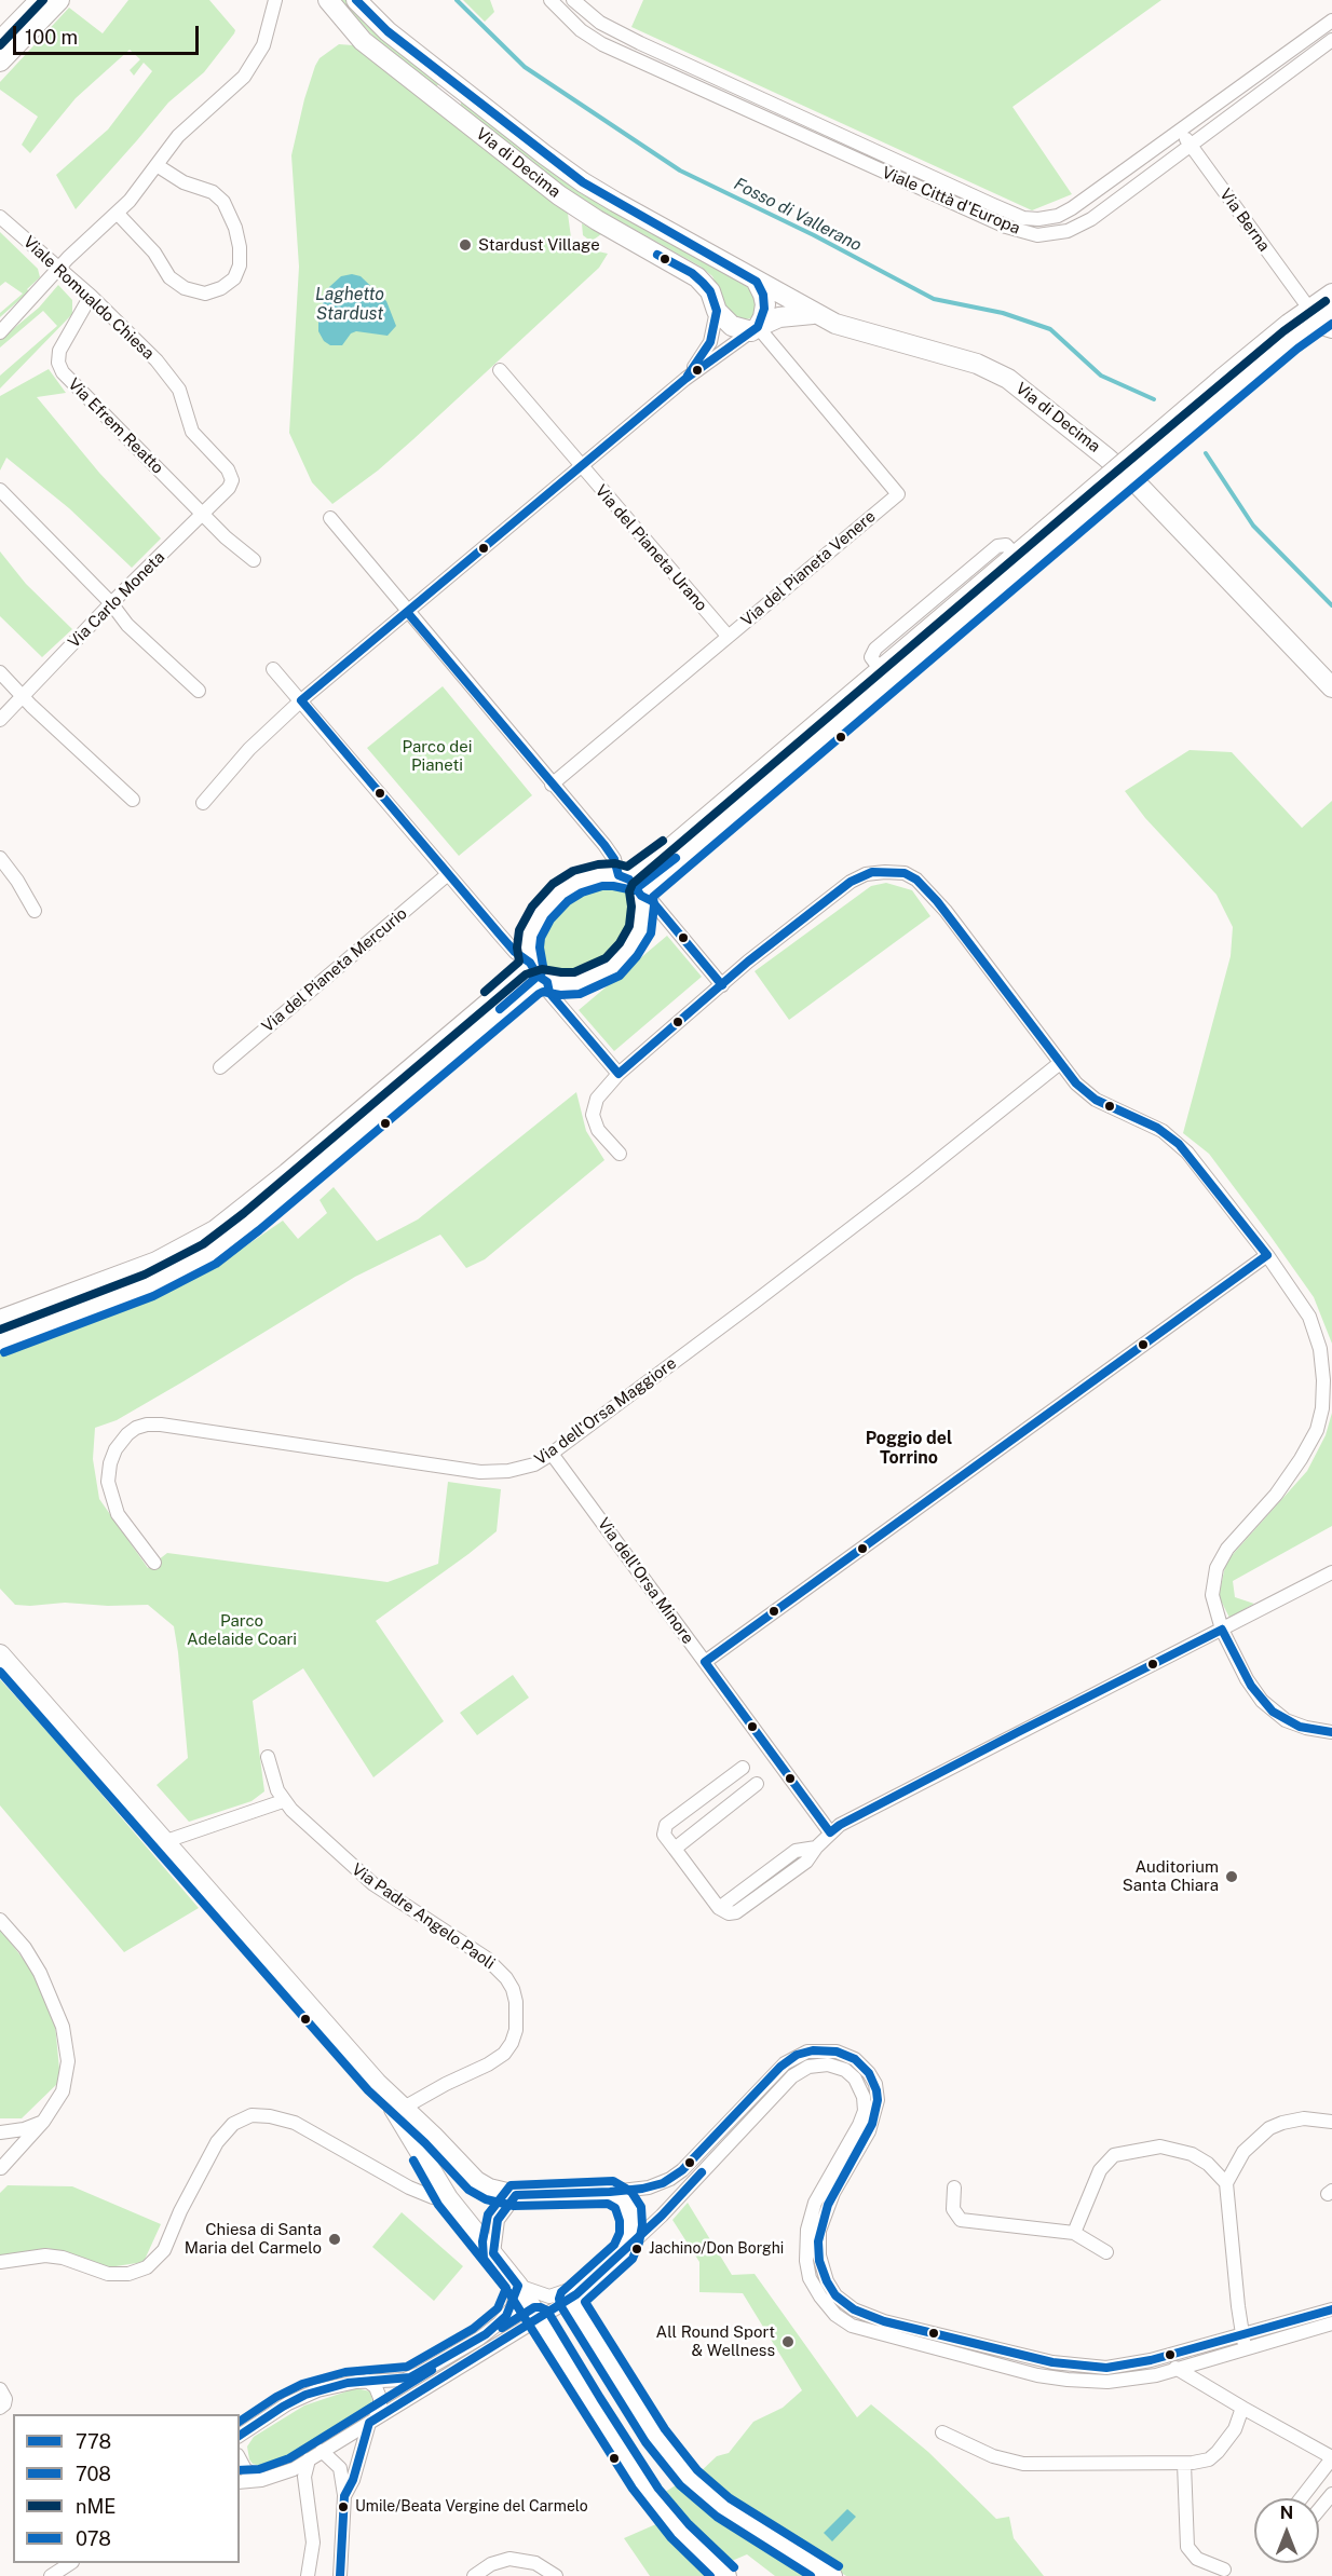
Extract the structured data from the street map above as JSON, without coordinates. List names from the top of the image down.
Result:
{
  "streets": {
    "street": [
      "Via di Decima",
      "Viale Città d'Europa",
      "Via Berna",
      "Viale Romualdo Chiesa",
      "Via Efrem Reatto",
      "Via del Pianeta Urano",
      "Via del Pianeta Venere",
      "Via Carlo Moneta",
      "Via del Pianeta Mercurio",
      "Via dell'Orsa Maggiore",
      "Via dell'Orsa Minore",
      "Via Padre Angelo Paoli"
    ]
  },
  "crossings": [
    ["Via di Decima", "Via del Pianeta Venere"],
    ["Viale Città d'Europa", "Via Berna"],
    ["Viale Romualdo Chiesa", "Via Efrem Reatto"],
    ["Viale Romualdo Chiesa", "Via Carlo Moneta"],
    ["Via Efrem Reatto", "Via Carlo Moneta"],
    ["Via del Pianeta Urano", "Via del Pianeta Venere"],
    ["Via dell'Orsa Maggiore", "Via dell'Orsa Minore"]
  ],
  "districts": ["Poggio del Torrino"],
  "water": ["Fosso di Vallerano", "Laghetto Stardust"],
  "parks": ["Parco dei Pianeti", "Parco Adelaide Coari"],
  "places": [
    "Stardust Village",
    "Auditorium Santa Chiara",
    "Chiesa di Santa Maria del Carmelo",
    "Jachino/Don Borghi",
    "All Round Sport & Wellness",
    "Umile/Beata Vergine del Carmelo"
  ],
  "lines": [
    "transit line 778",
    "transit line nME",
    "transit line 708",
    "transit line 078"
  ],
  "legend": [
    "778",
    "708",
    "nME",
    "078"
  ],
  "scale_bar": "100 m",
  "north": "top"
}
